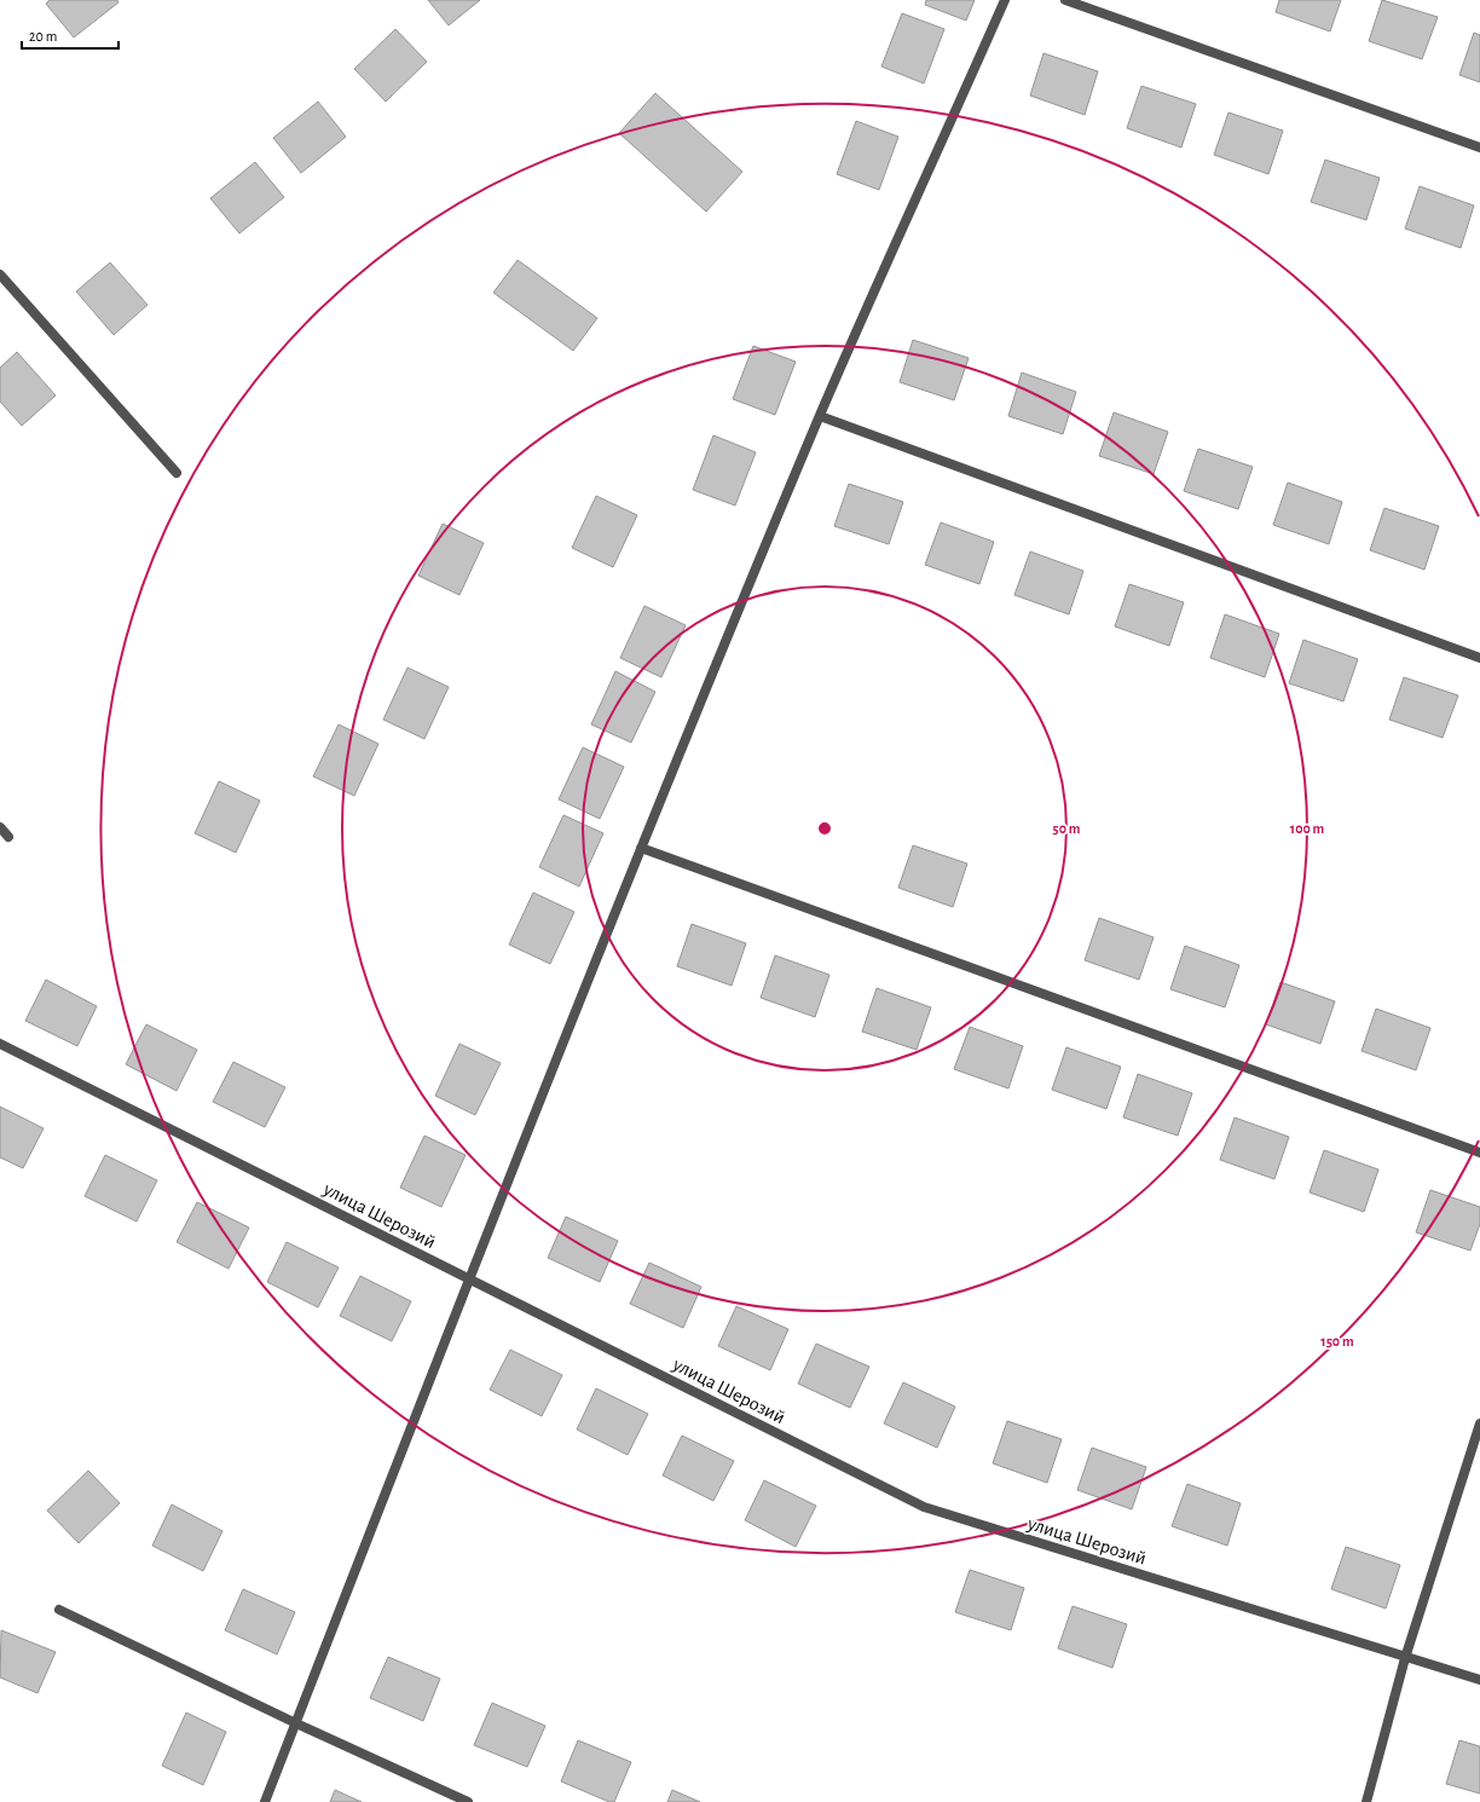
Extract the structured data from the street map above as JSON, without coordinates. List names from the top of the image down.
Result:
{
  "streets": {
    "street": ["улица Шерозий"]
  },
  "scale_bar": "20 m",
  "rings": ["50 m", "100 m", "150 m"]
}
